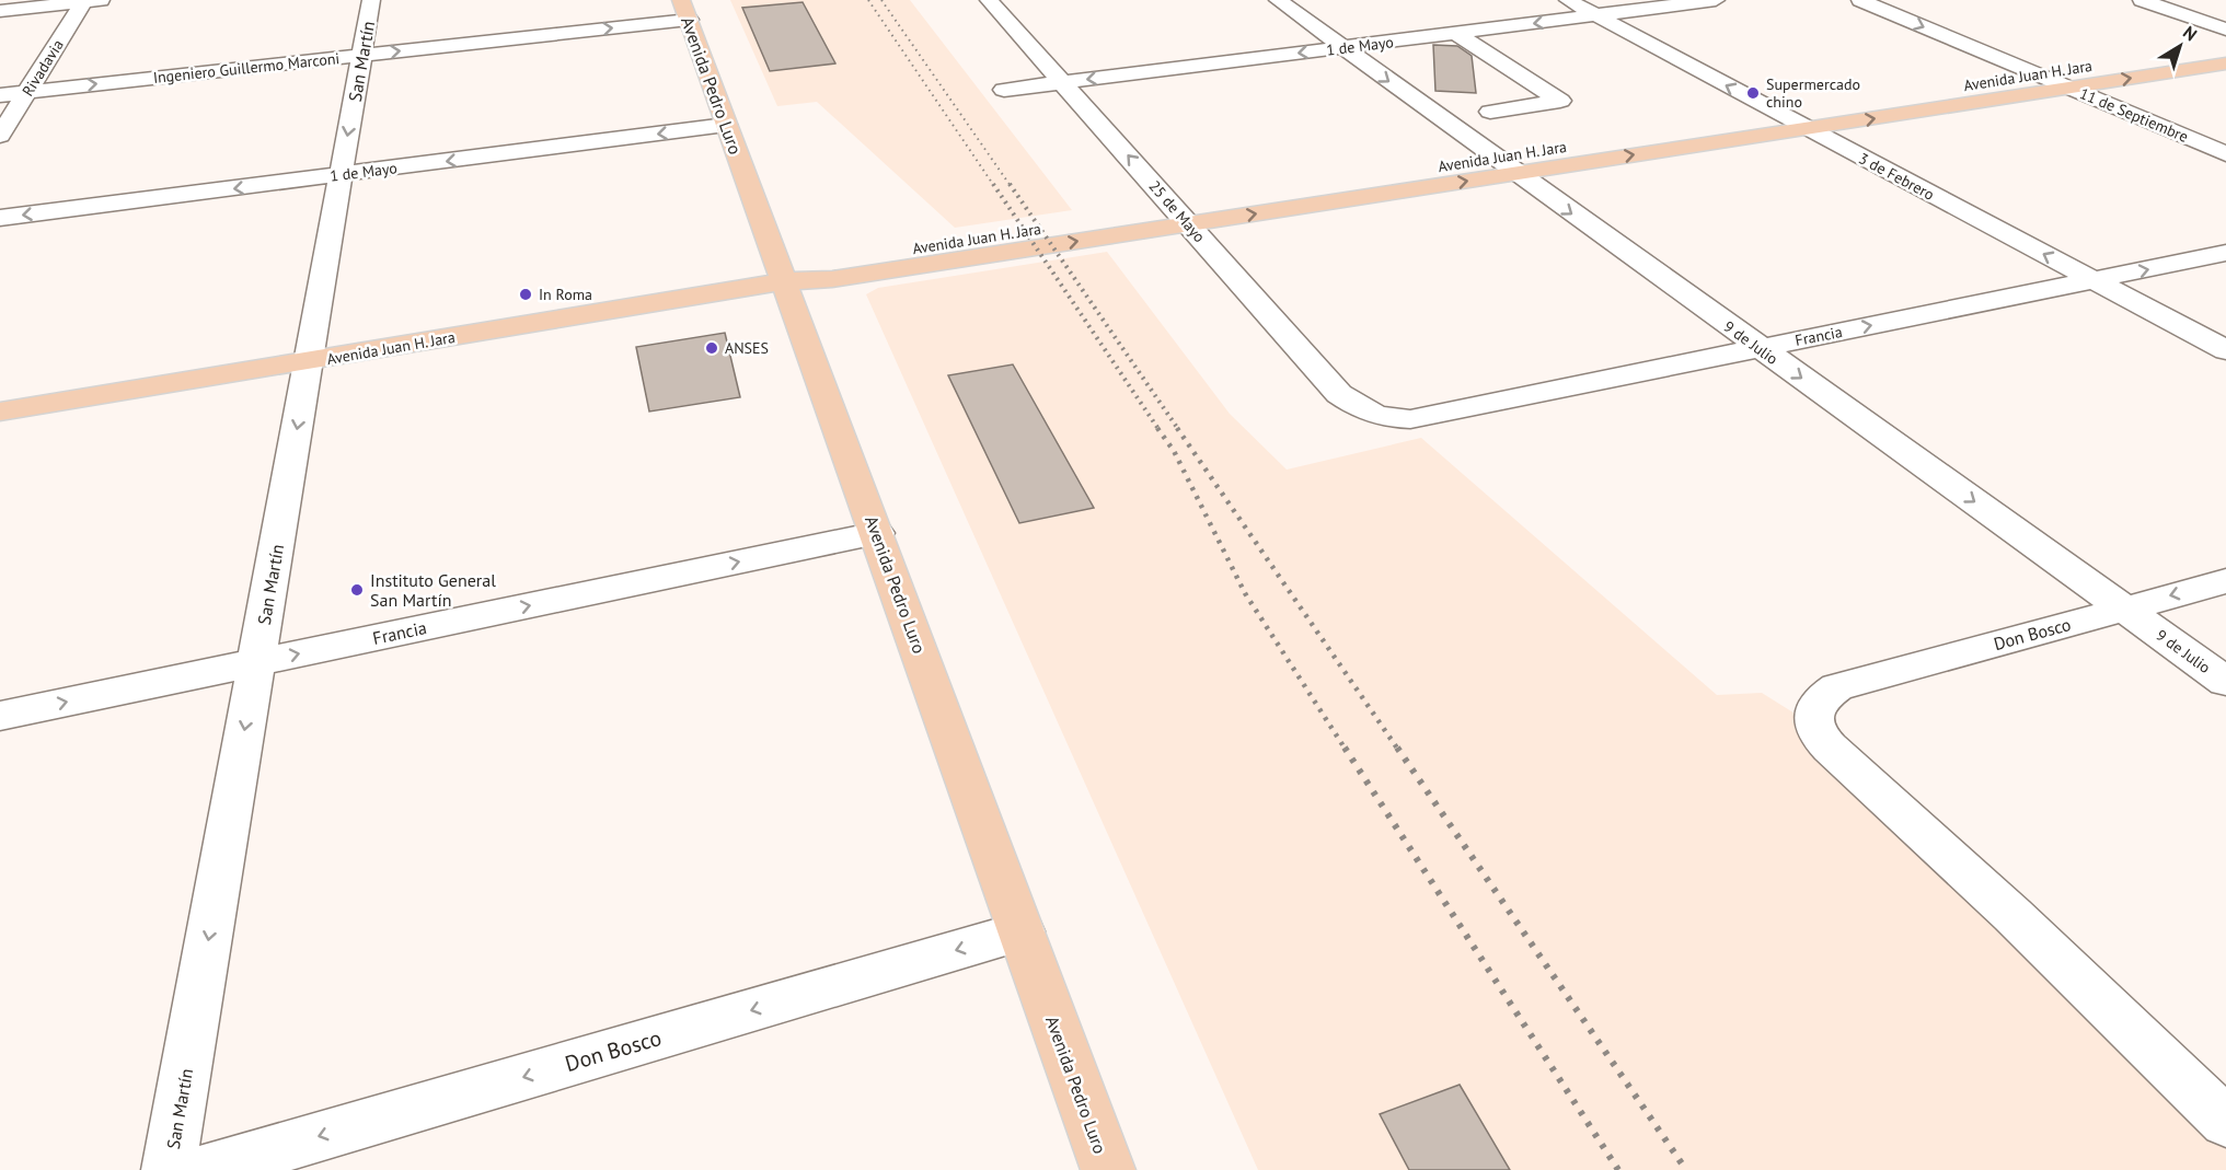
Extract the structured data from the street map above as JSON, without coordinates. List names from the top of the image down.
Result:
{
  "streets": {
    "main road": ["Avenida Juan H. Jara", "Avenida Pedro Luro"],
    "street": [
      "1 de Mayo",
      "San Martín",
      "Rivadavia",
      "Ingeniero Guillermo Marconi",
      "11 de Septiembre",
      "3 de Febrero",
      "25 de Mayo",
      "Francia",
      "9 de Julio",
      "Don Bosco"
    ]
  },
  "crossings": [
    ["1 de Mayo", "San Martín"],
    ["1 de Mayo", "Avenida Pedro Luro"],
    ["1 de Mayo", "3 de Febrero"],
    ["1 de Mayo", "25 de Mayo"],
    ["1 de Mayo", "9 de Julio"],
    ["San Martín", "Ingeniero Guillermo Marconi"],
    ["San Martín", "Avenida Juan H. Jara"],
    ["San Martín", "Francia"],
    ["Rivadavia", "Ingeniero Guillermo Marconi"],
    ["Ingeniero Guillermo Marconi", "Avenida Pedro Luro"],
    ["Avenida Juan H. Jara", "Avenida Pedro Luro"],
    ["Avenida Juan H. Jara", "11 de Septiembre"],
    ["Avenida Juan H. Jara", "3 de Febrero"],
    ["Avenida Juan H. Jara", "25 de Mayo"],
    ["Avenida Juan H. Jara", "9 de Julio"],
    ["Avenida Pedro Luro", "Francia"],
    ["Avenida Pedro Luro", "Don Bosco"],
    ["3 de Febrero", "Francia"],
    ["25 de Mayo", "Francia"],
    ["Francia", "9 de Julio"],
    ["9 de Julio", "Don Bosco"]
  ],
  "one_way": [
    "1 de Mayo",
    "San Martín",
    "Ingeniero Guillermo Marconi",
    "11 de Septiembre",
    "3 de Febrero",
    "Francia",
    "9 de Julio",
    "Don Bosco"
  ],
  "places": [
    "Supermercado chino",
    "In Roma",
    "ANSES",
    "Instituto General San Martín"
  ],
  "north": "top right"
}
